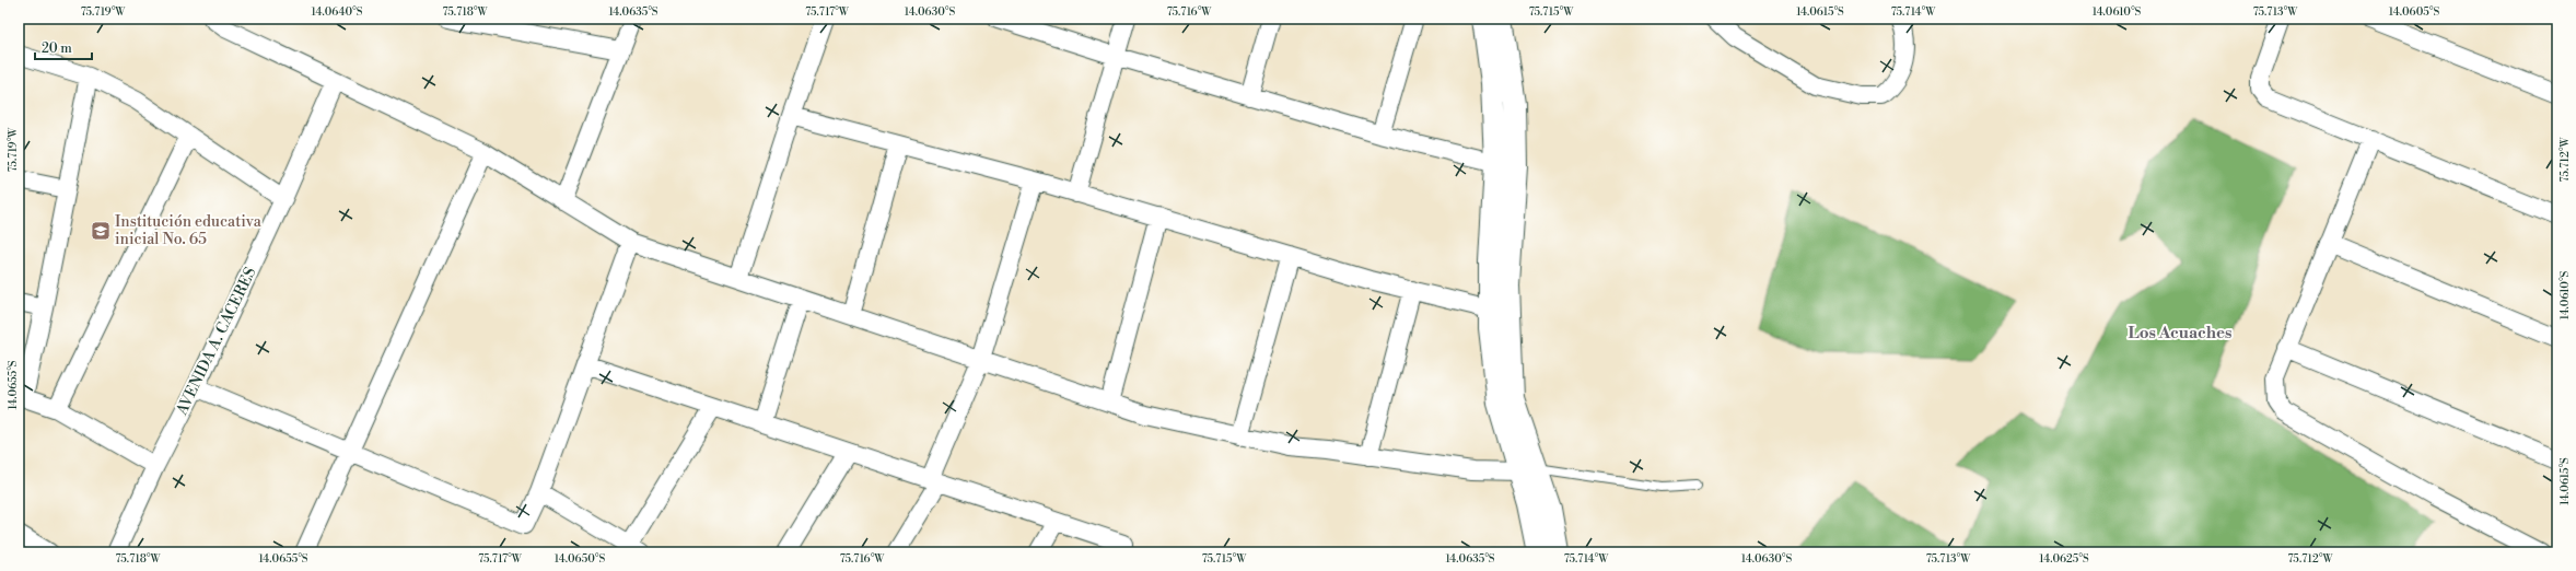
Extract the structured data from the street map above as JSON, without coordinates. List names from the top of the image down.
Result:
{
  "streets": {
    "street": ["AVENIDA A. CACERES"]
  },
  "districts": ["Los Acuaches"],
  "places": {
    "school or university": ["Institución educativa inicial No. 65"]
  },
  "scale_bar": "20 m",
  "coordinates": [
    "75.719°W",
    "14.0640°S",
    "75.718°W",
    "14.0635°S",
    "75.717°W",
    "14.0630°S",
    "75.716°W",
    "75.715°W",
    "14.0615°S",
    "75.714°W",
    "14.0610°S",
    "75.713°W",
    "14.0605°S",
    "75.712°W",
    "14.0655°S",
    "14.0650°S",
    "14.0625°S"
  ]
}
